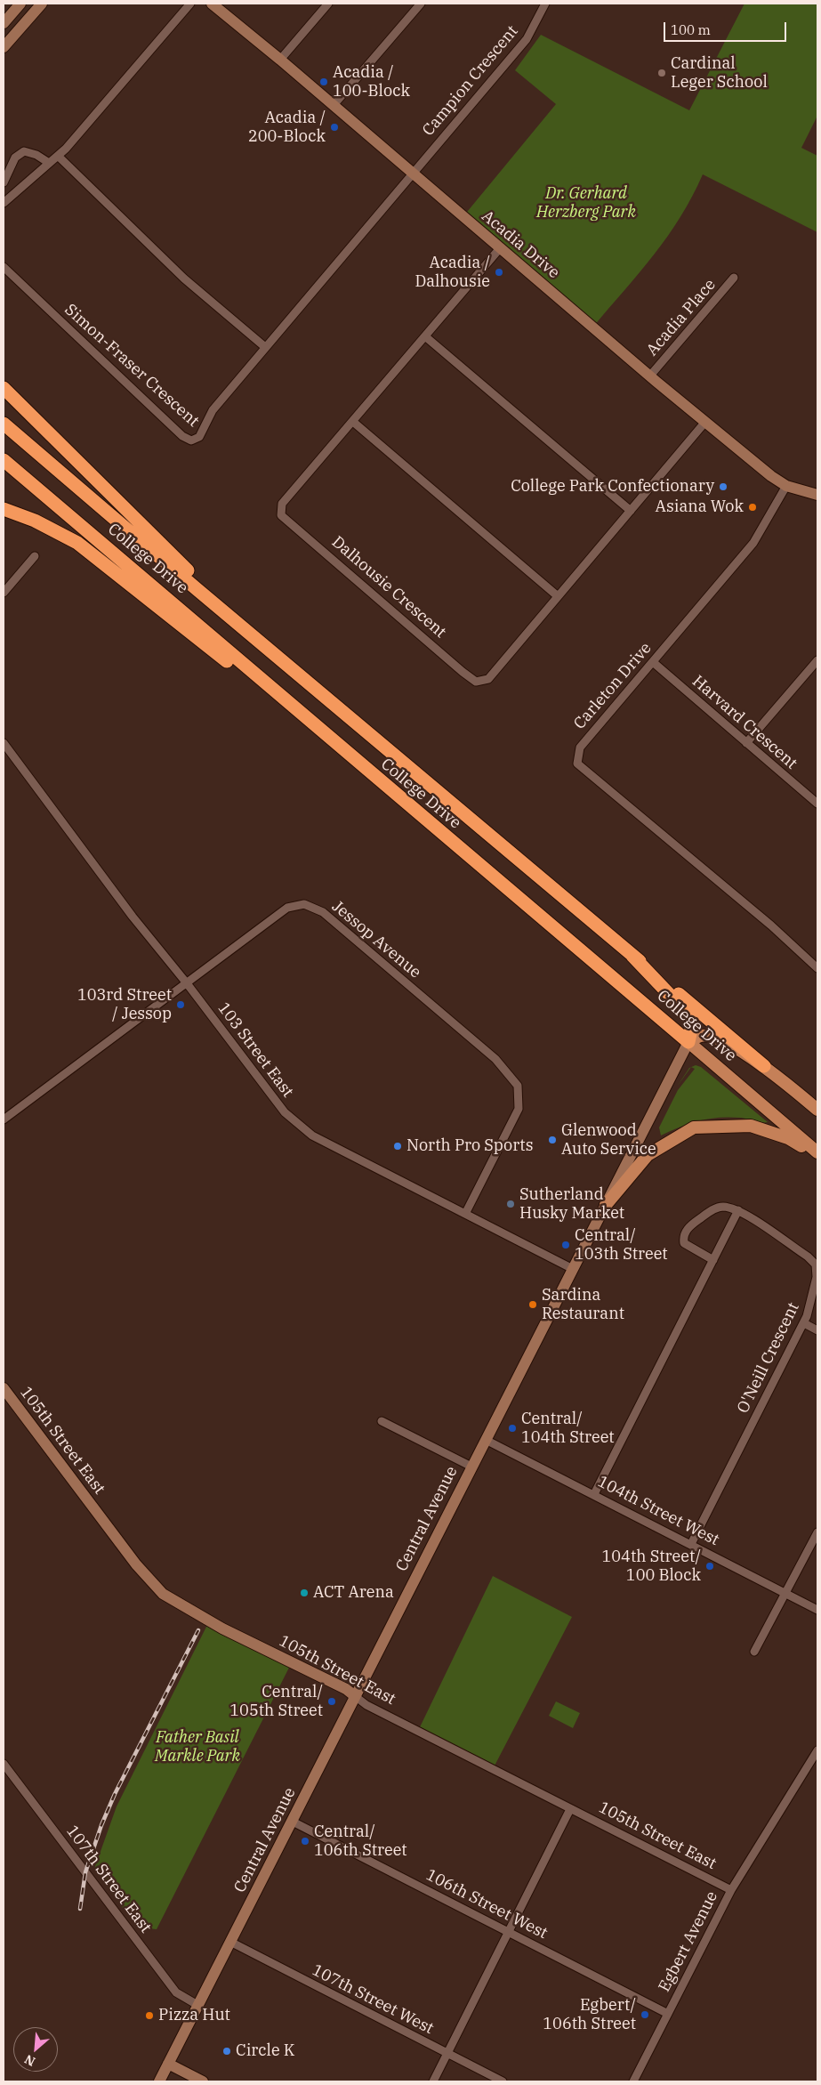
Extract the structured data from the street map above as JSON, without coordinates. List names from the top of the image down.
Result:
{
  "streets": {
    "highway": ["College Drive"],
    "street": [
      "Campion Crescent",
      "Acadia Drive",
      "Acadia Place",
      "Simon-Fraser Crescent",
      "Dalhousie Crescent",
      "Carleton Drive",
      "Harvard Crescent",
      "Jessop Avenue",
      "103 Street East",
      "O'Neill Crescent",
      "105th Street East",
      "104th Street West",
      "Central Avenue",
      "107th Street East",
      "106th Street West",
      "Egbert Avenue",
      "107th Street West"
    ]
  },
  "crossings": [
    ["Campion Crescent", "Acadia Drive"],
    ["Campion Crescent", "Simon-Fraser Crescent"],
    ["Acadia Drive", "Acadia Place"],
    ["Acadia Drive", "Simon-Fraser Crescent"],
    ["Acadia Drive", "Dalhousie Crescent"],
    ["Acadia Drive", "Carleton Drive"],
    ["College Drive", "Central Avenue"],
    ["Carleton Drive", "Harvard Crescent"],
    ["Jessop Avenue", "103 Street East"],
    ["103 Street East", "Central Avenue"],
    ["O'Neill Crescent", "104th Street West"],
    ["105th Street East", "Central Avenue"],
    ["105th Street East", "Egbert Avenue"],
    ["104th Street West", "Central Avenue"],
    ["Central Avenue", "107th Street East"],
    ["Central Avenue", "106th Street West"],
    ["Central Avenue", "107th Street West"],
    ["106th Street West", "Egbert Avenue"]
  ],
  "parks": ["Dr. Gerhard Herzberg Park", "Father Basil Markle Park"],
  "places": [
    "Cardinal Leger School",
    "Acadia / 100-Block",
    "Acadia / 200-Block",
    "Acadia / Dalhousie",
    "College Park Confectionary",
    "Asiana Wok",
    "103rd Street / Jessop",
    "Glenwood Auto Service",
    "North Pro Sports",
    "Sutherland Husky Market",
    "Central/ 103th Street",
    "Sardina Restaurant",
    "Central/ 104th Street",
    "104th Street/ 100 Block",
    "ACT Arena",
    "Central/ 105th Street",
    "Central/ 106th Street",
    "Egbert/ 106th Street",
    "Pizza Hut",
    "Circle K"
  ],
  "scale_bar": "100 m",
  "north": "bottom left"
}
